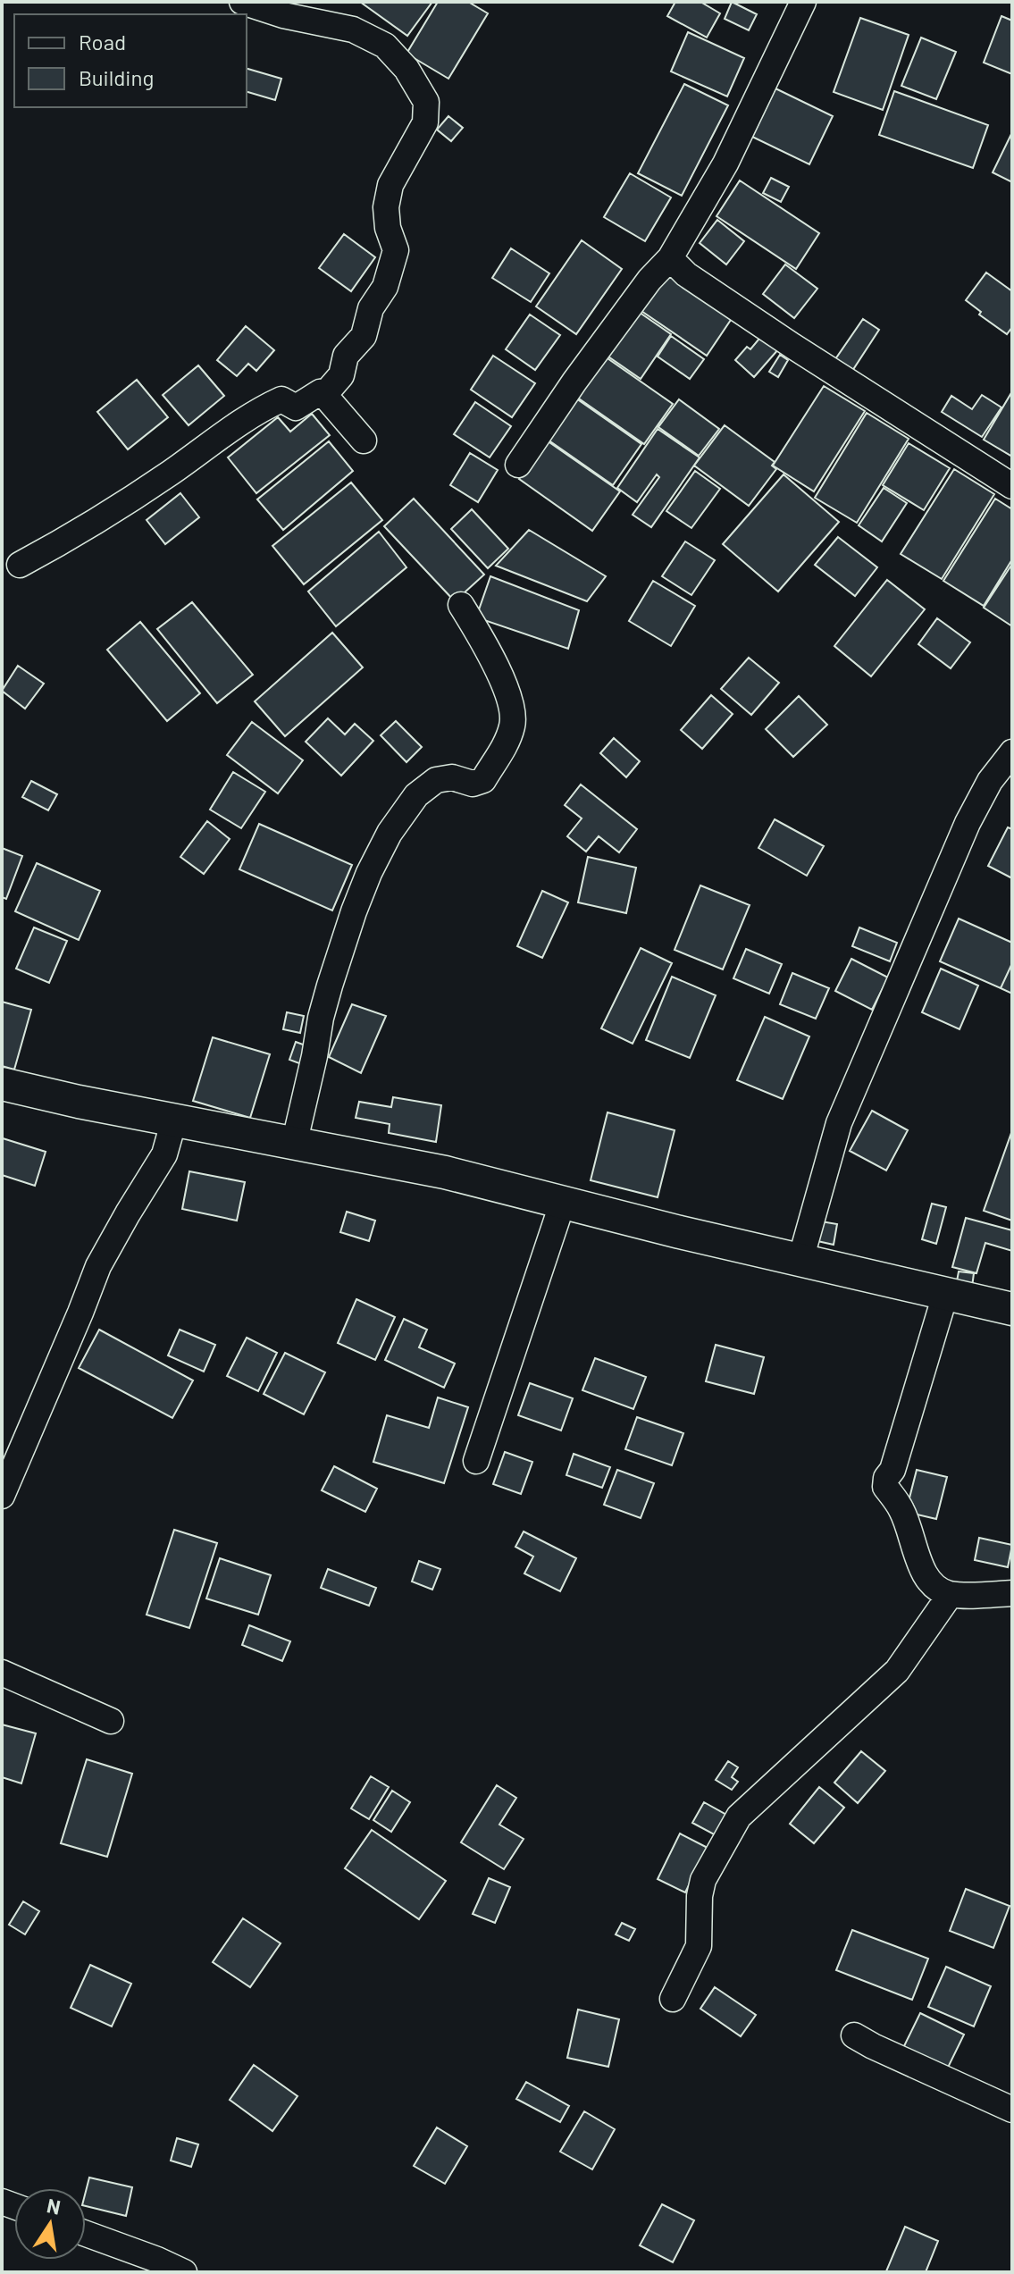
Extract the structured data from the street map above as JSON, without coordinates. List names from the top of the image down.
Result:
{
  "legend": ["Road", "Building"],
  "north": "top"
}
